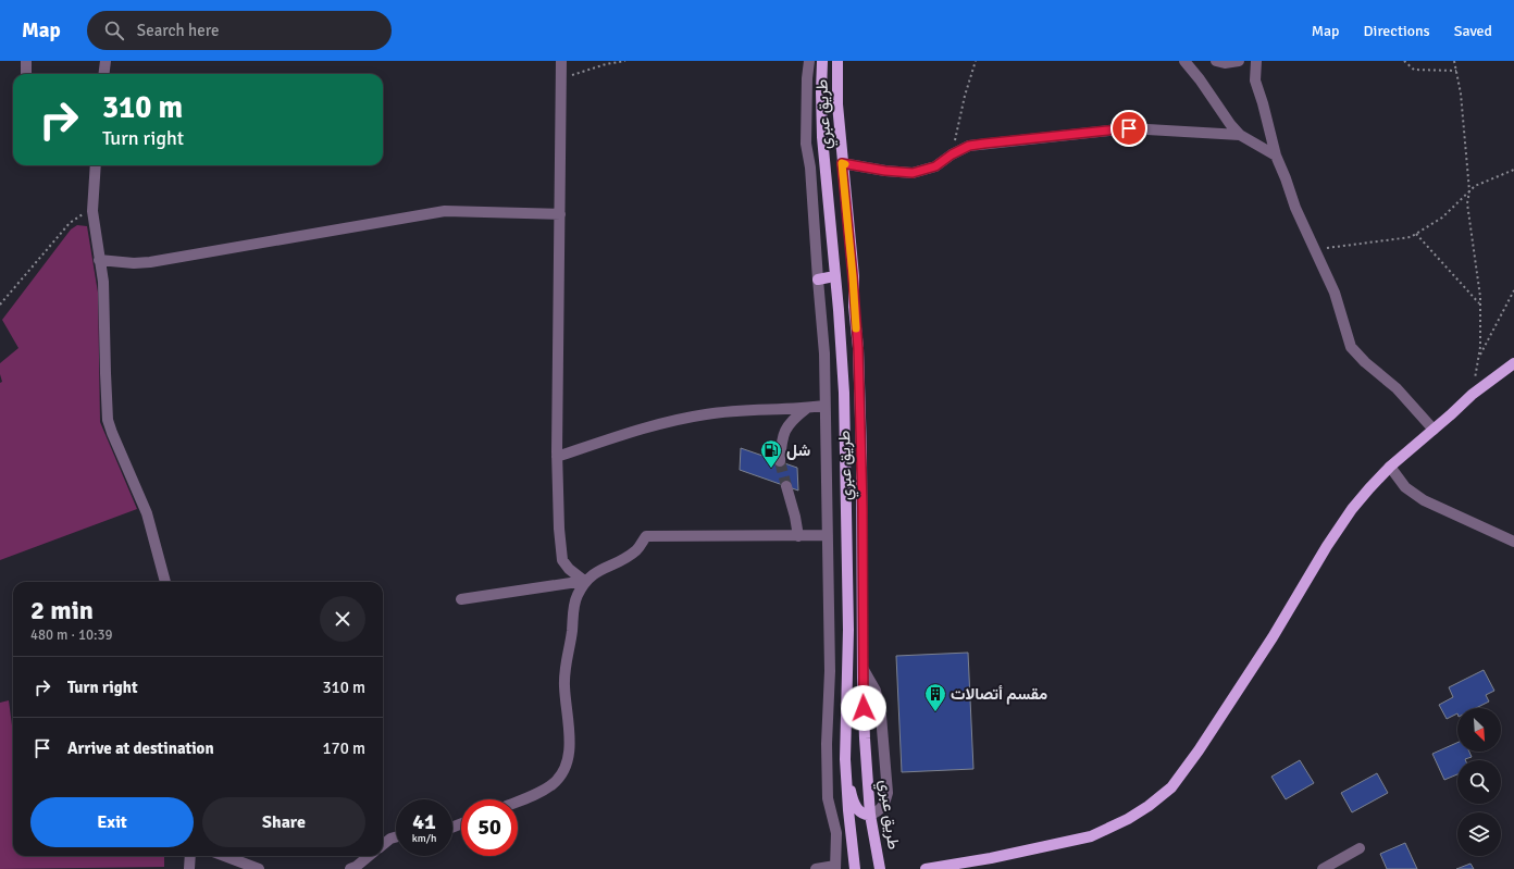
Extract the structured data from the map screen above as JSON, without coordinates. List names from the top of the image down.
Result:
{
  "streets": {
    "main road": ["طريق عبري"]
  },
  "places": {
    "fuel station": ["شل"],
    "building": ["مقسم أتصالات"]
  },
  "north": "bottom right",
  "page": {
    "header": "Map",
    "search": "Search here",
    "nav": ["Map", "Directions", "Saved"],
    "turn": ["310 m", "Turn right"],
    "heading": ["2 min", "480 m · 10:39"],
    "list": [
      {
        "name": "Turn right",
        "value": "310 m"
      },
      {
        "name": "Arrive at destination",
        "value": "170 m"
      }
    ],
    "buttons": ["Exit", "Share"],
    "speed": "41 km/h",
    "limit": "50"
  }
}
